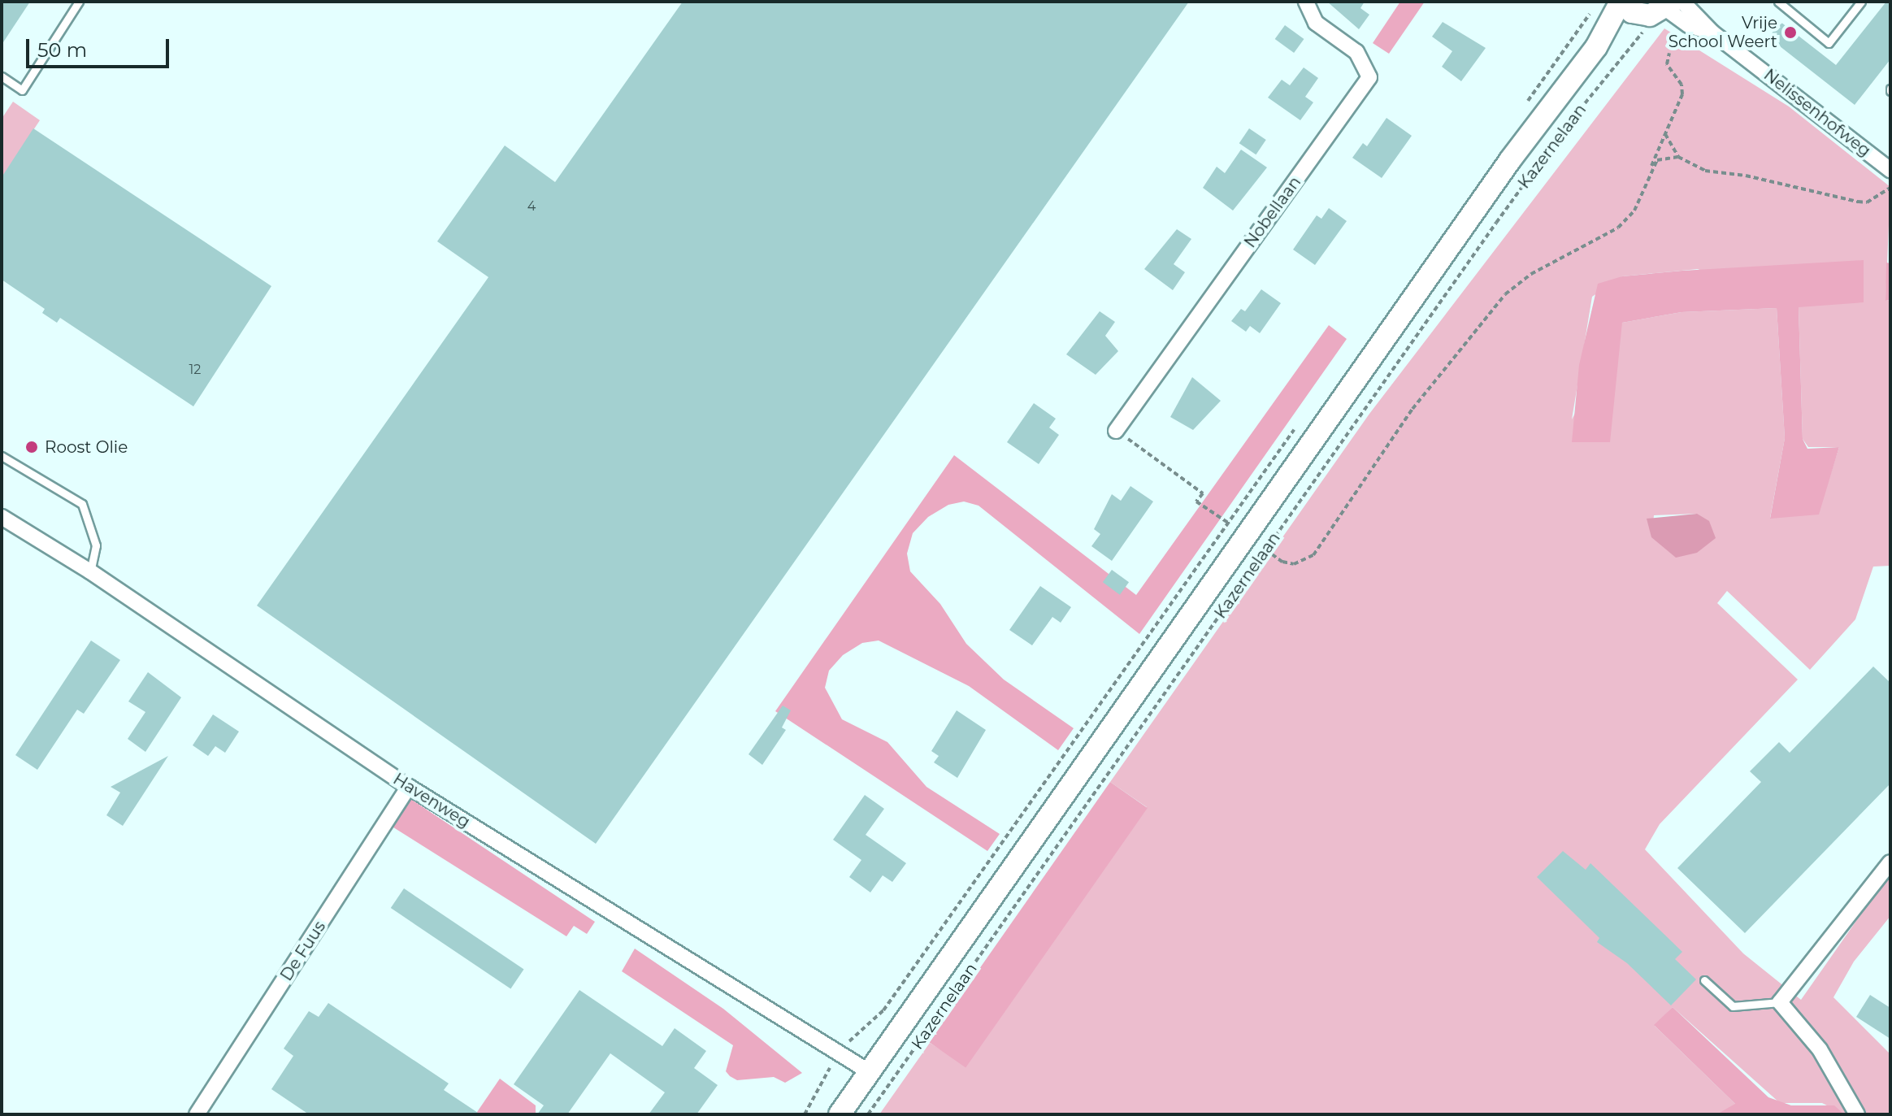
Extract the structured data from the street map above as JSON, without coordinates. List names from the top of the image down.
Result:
{
  "streets": {
    "street": [
      "Nelissenhofweg",
      "Kazernelaan",
      "Nobellaan",
      "Havenweg",
      "De Fuus"
    ]
  },
  "crossings": [
    ["Kazernelaan", "Havenweg"],
    ["Havenweg", "De Fuus"]
  ],
  "places": ["Vrije School Weert", "Roost Olie"],
  "house_numbers": ["4", "12"],
  "scale_bar": "50 m"
}
